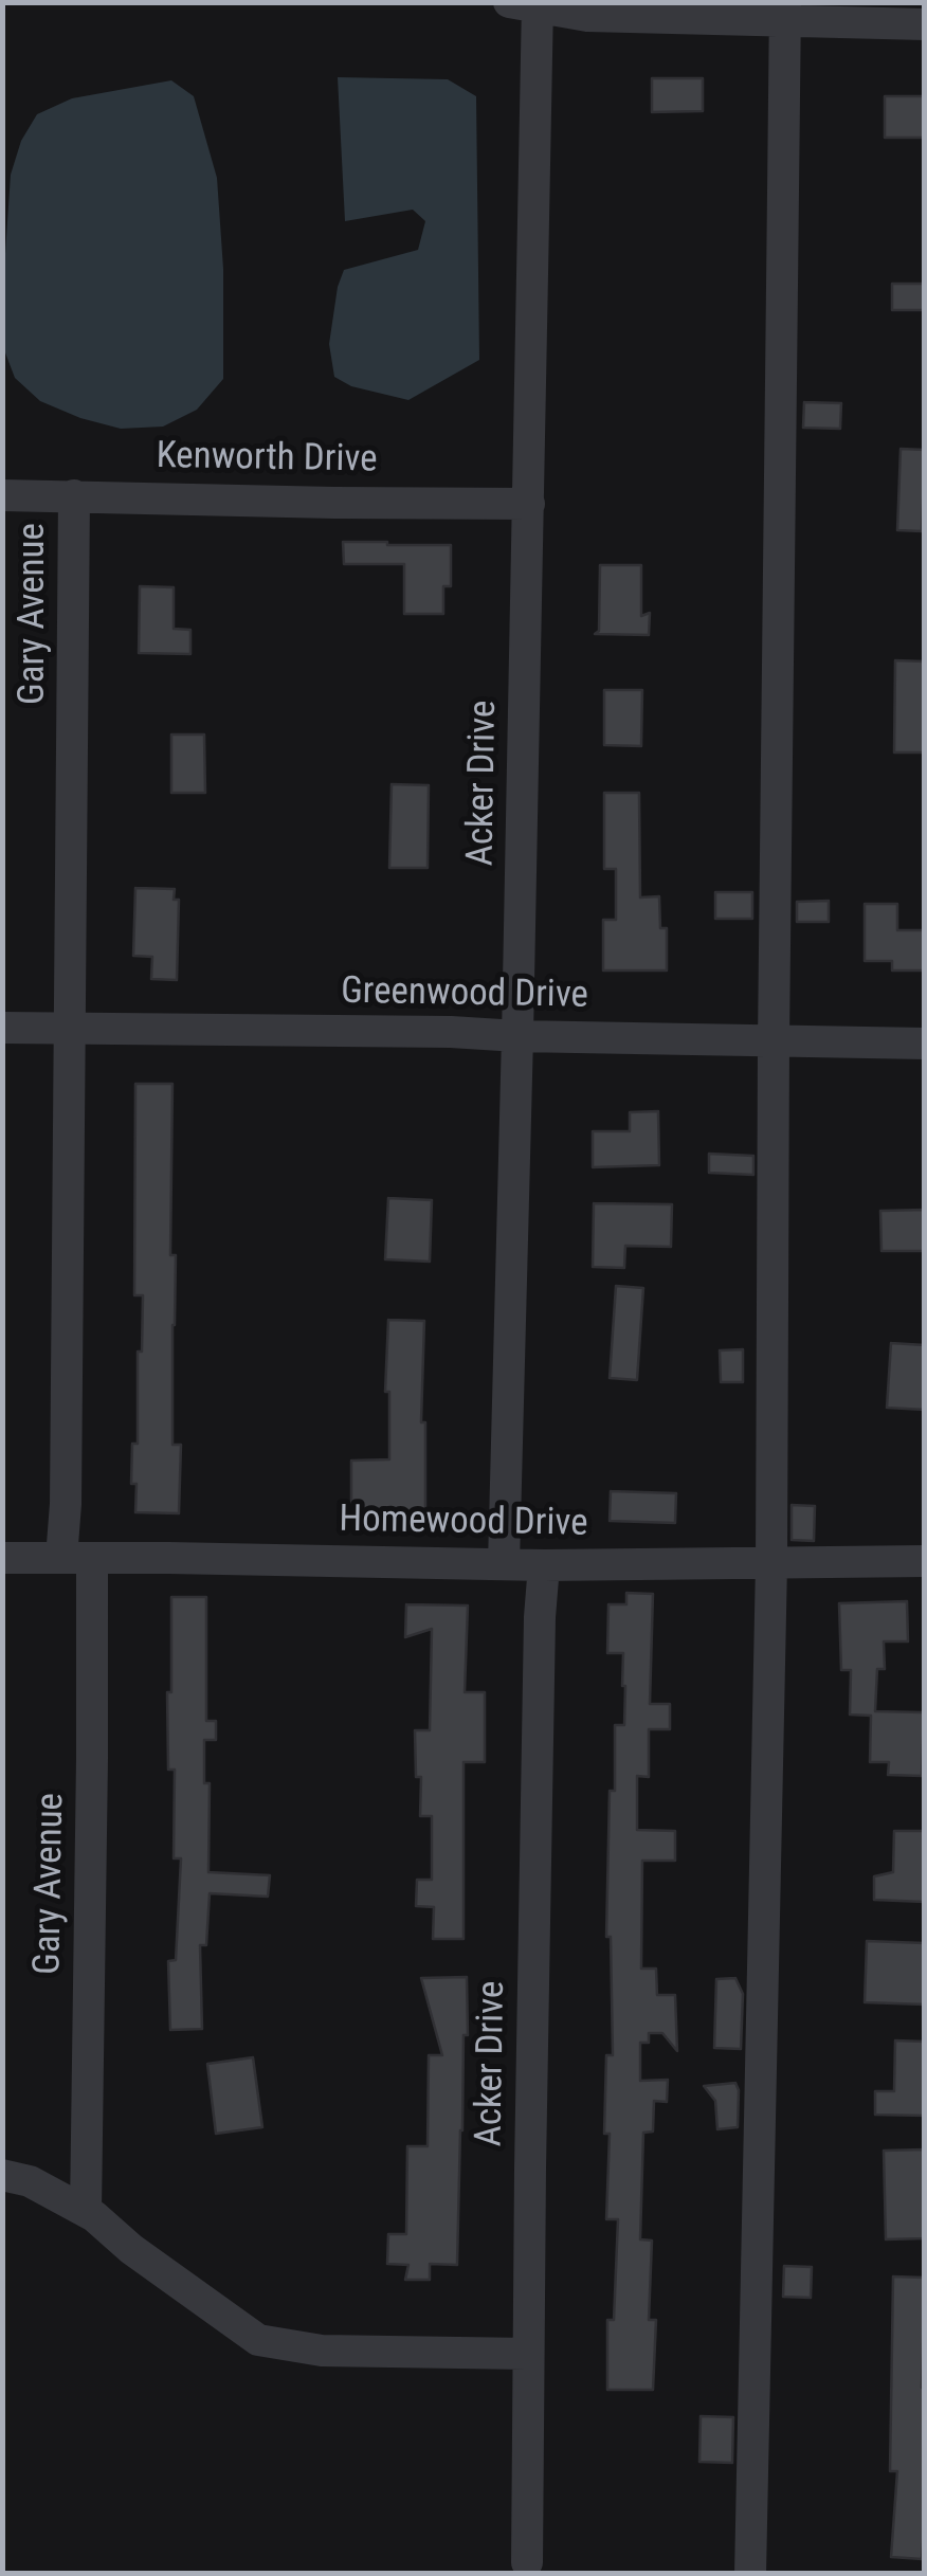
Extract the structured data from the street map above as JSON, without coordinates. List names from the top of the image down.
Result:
{
  "streets": {
    "street": [
      "Kenworth Drive",
      "Gary Avenue",
      "Acker Drive",
      "Greenwood Drive",
      "Homewood Drive"
    ]
  },
  "crossings": [
    ["Kenworth Drive", "Gary Avenue"],
    ["Kenworth Drive", "Acker Drive"],
    ["Gary Avenue", "Greenwood Drive"],
    ["Gary Avenue", "Homewood Drive"],
    ["Acker Drive", "Greenwood Drive"],
    ["Acker Drive", "Homewood Drive"]
  ]
}
